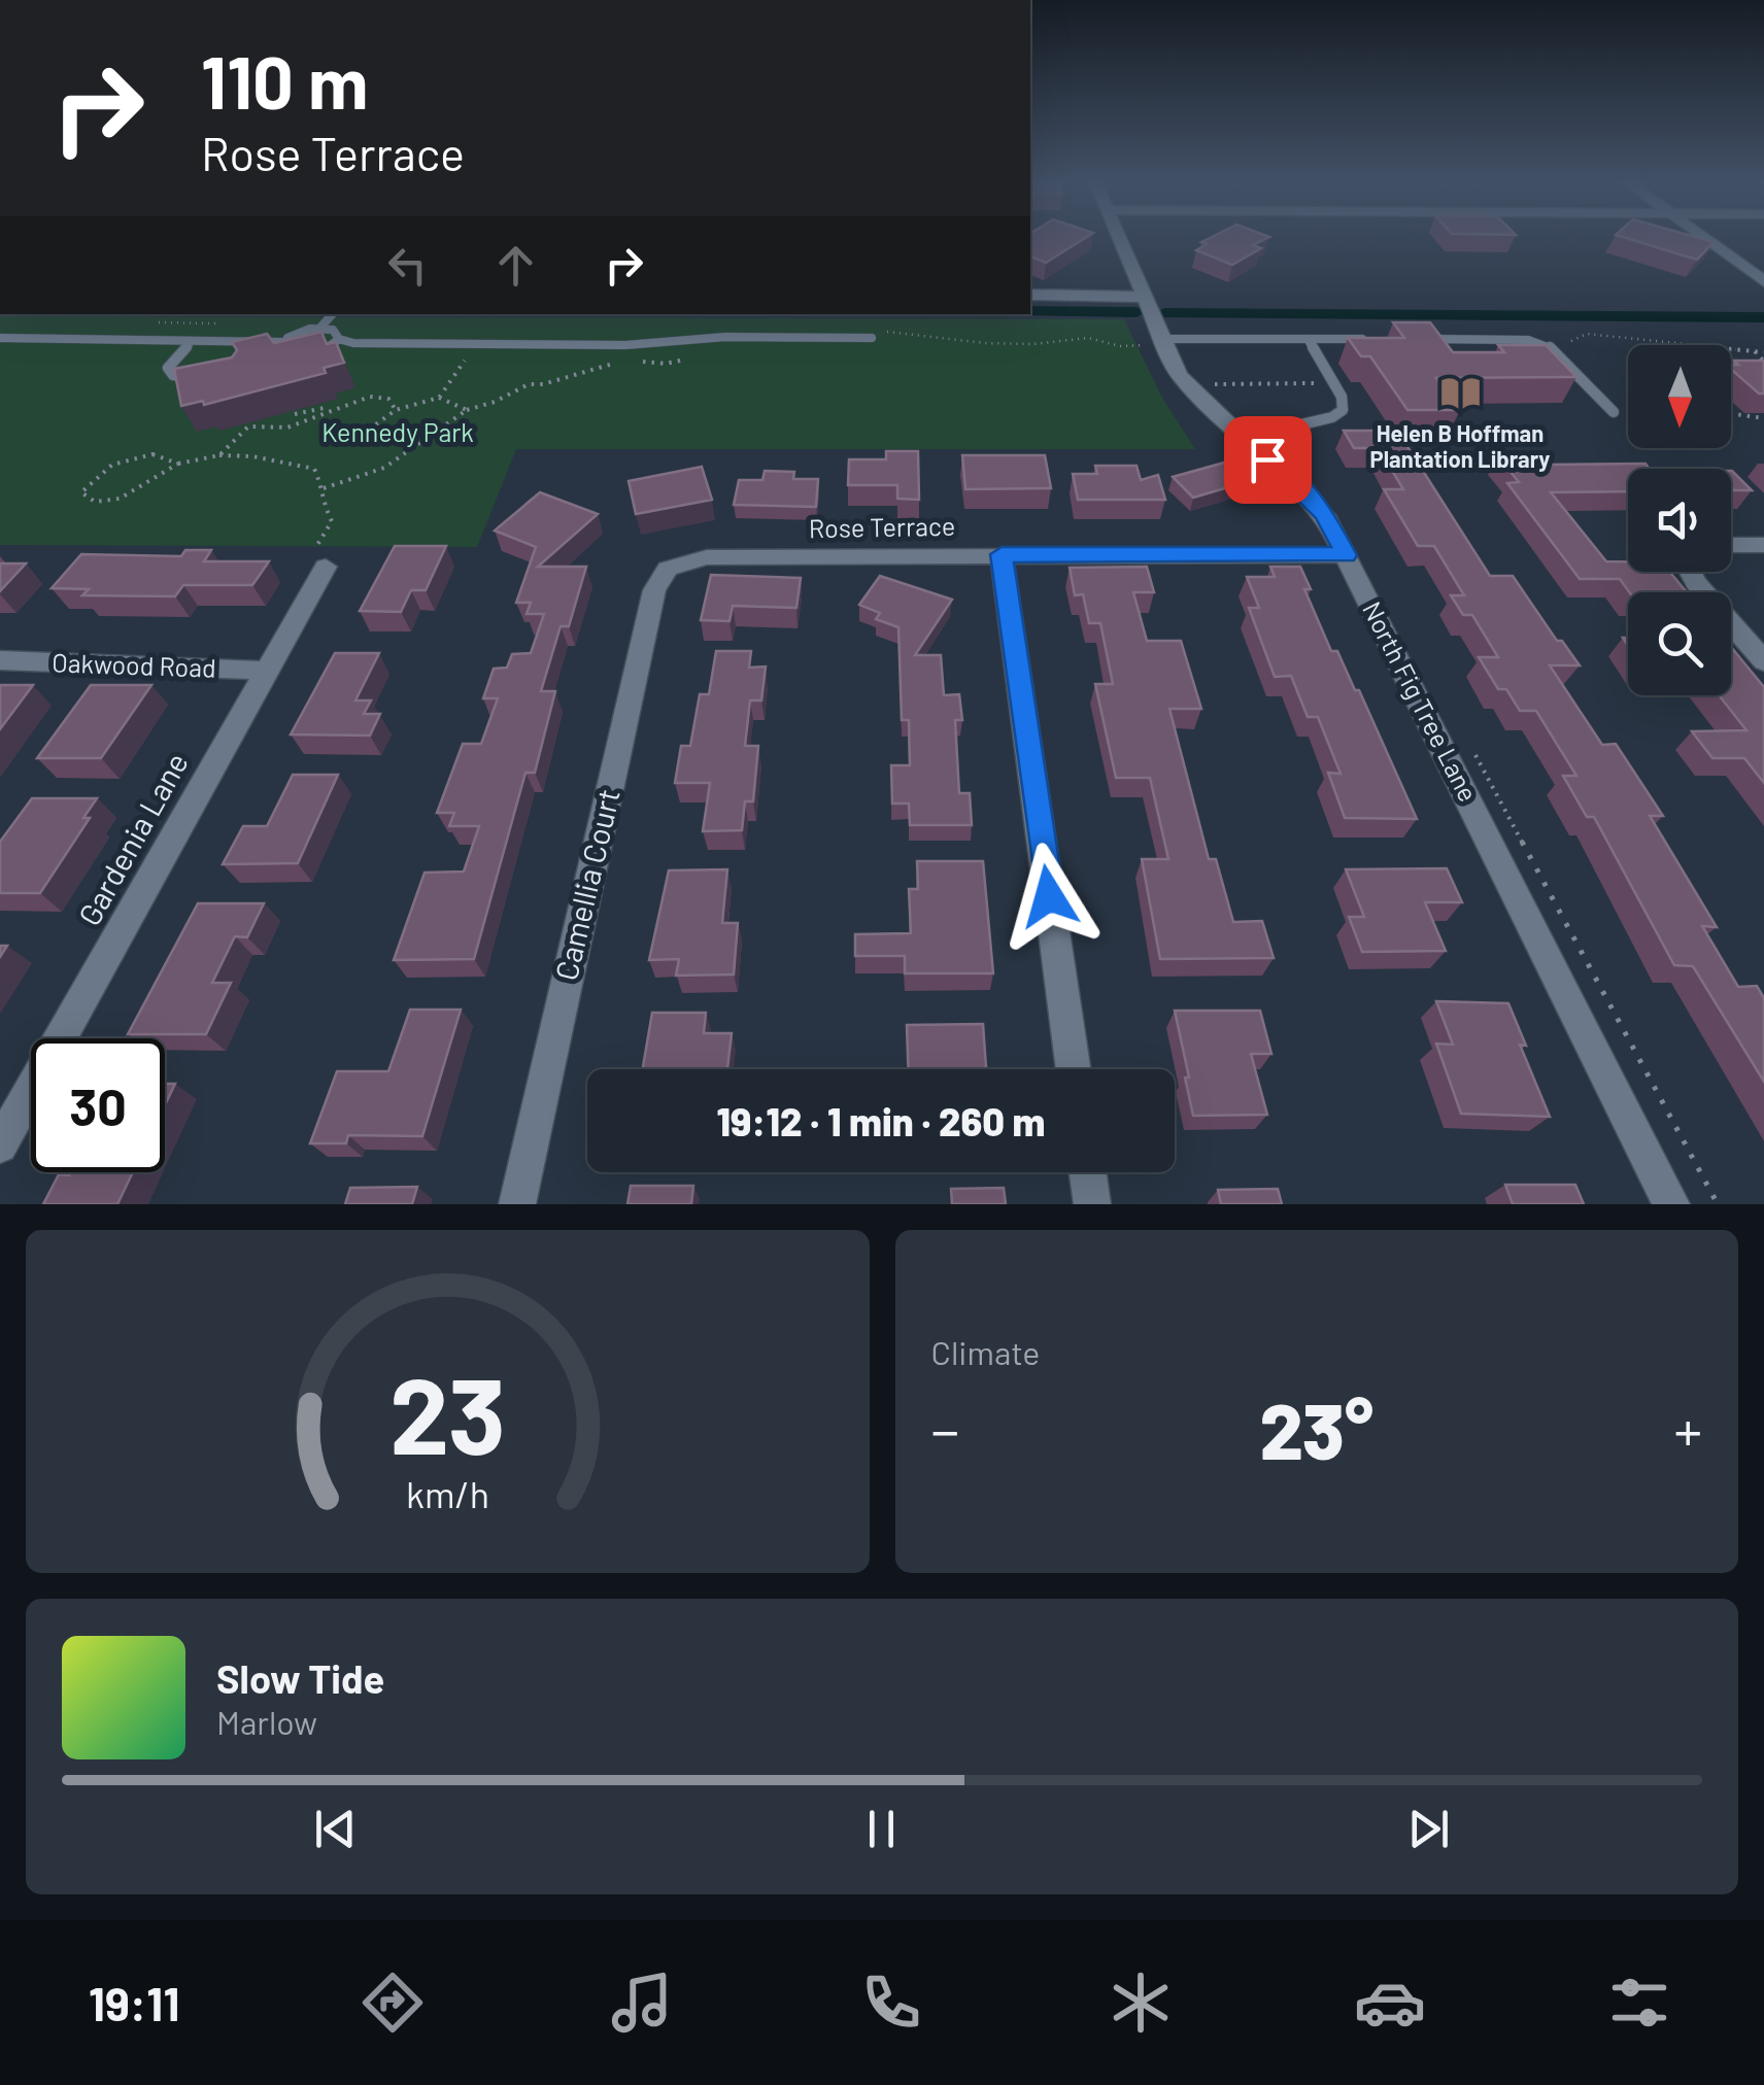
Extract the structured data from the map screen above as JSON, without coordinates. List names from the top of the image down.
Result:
{
  "streets": {
    "street": [
      "Rose Terrace",
      "Oakwood Road",
      "North Fig Tree Lane",
      "Gardenia Lane",
      "Camellia Court"
    ]
  },
  "crossings": [
    ["Rose Terrace", "North Fig Tree Lane"],
    ["Rose Terrace", "Camellia Court"],
    ["Oakwood Road", "Gardenia Lane"]
  ],
  "parks": ["Kennedy Park"],
  "places": {
    "library": ["Helen B Hoffman Plantation Library"]
  },
  "north": "bottom",
  "page": {
    "turn": ["110 m", "Rose Terrace"],
    "limit": "30",
    "trip": "19:12 · 1 min · 260 m",
    "tile": "Climate",
    "heat": ["−", "23°", "+"],
    "song": ["Slow Tide", "Marlow"],
    "tabs": "19:11",
    "gauge": ["23", "km/h"]
  }
}
